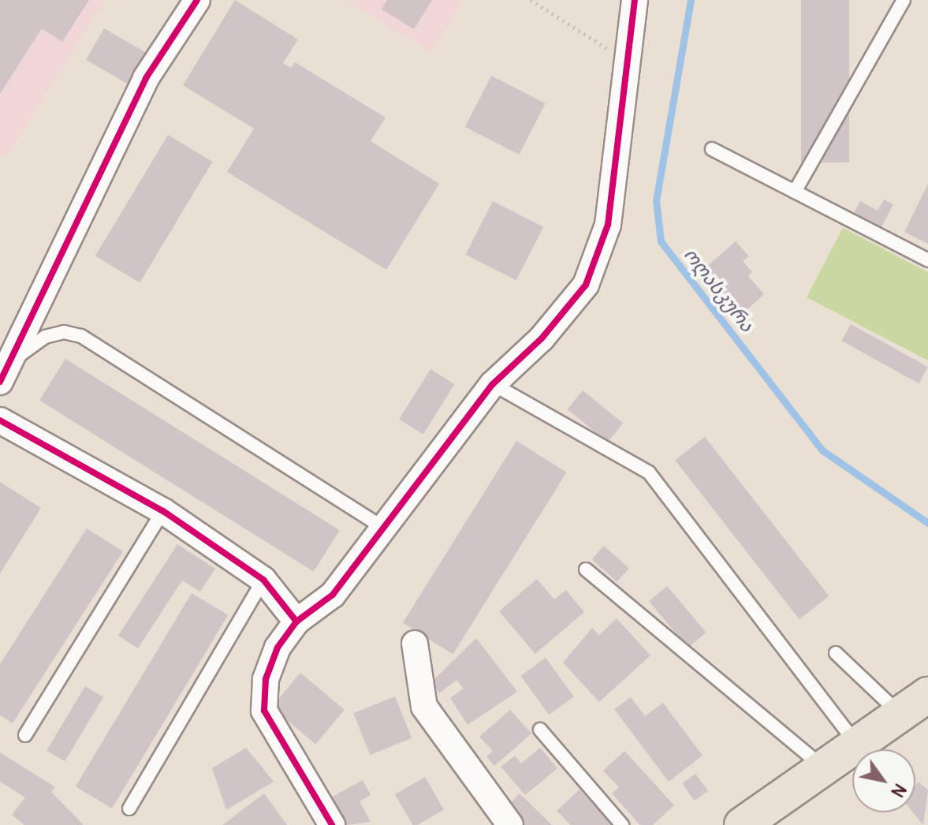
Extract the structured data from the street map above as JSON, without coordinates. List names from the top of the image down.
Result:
{
  "water": ["ოღასკურა"],
  "north": "bottom right"
}
